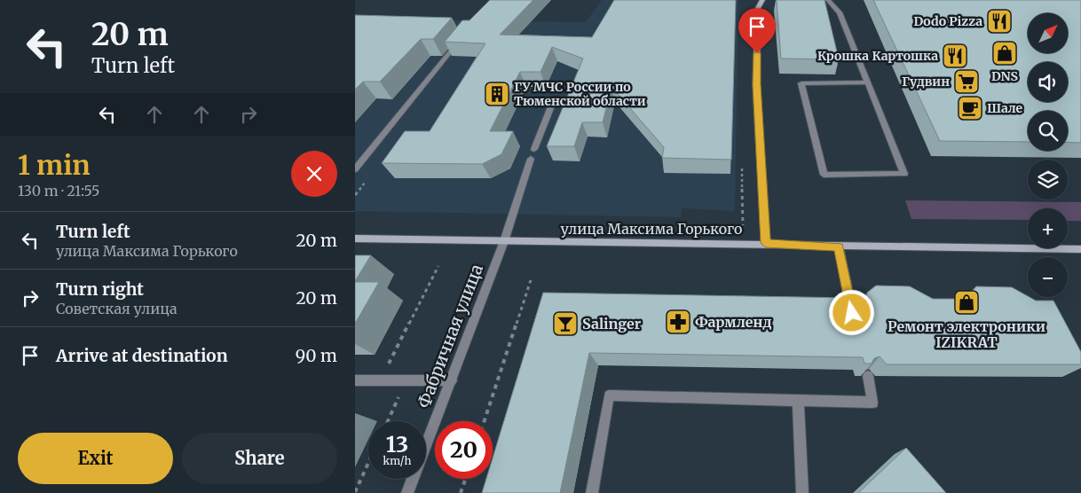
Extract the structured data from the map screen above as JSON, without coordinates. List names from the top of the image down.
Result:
{
  "streets": {
    "street": ["улица Максима Горького", "Фабричная улица"]
  },
  "crossings": [
    ["улица Максима Горького", "Фабричная улица"]
  ],
  "places": {
    "restaurant": ["Dodo Pizza", "Крошка Картошка"],
    "shop": ["DNS", "Ремонт электроники IZIKRAT"],
    "supermarket": ["Гудвин"],
    "building": ["ГУ МЧС России по Тюменской области"],
    "cafe": ["Шале"],
    "pharmacy": ["Фармленд"],
    "bar": ["Salinger"]
  },
  "north": "top right",
  "page": {
    "turn": ["20 m", "Turn left"],
    "map_buttons": ["+", "−"],
    "heading": ["1 min", "130 m · 21:55"],
    "list": [
      {
        "name": "Turn left",
        "note": "улица Максима Горького",
        "value": "20 m"
      },
      {
        "name": "Turn right",
        "note": "Советская улица",
        "value": "20 m"
      },
      {
        "name": "Arrive at destination",
        "value": "90 m"
      }
    ],
    "speed": "13 km/h",
    "limit": "20",
    "buttons": ["Exit", "Share"]
  }
}
